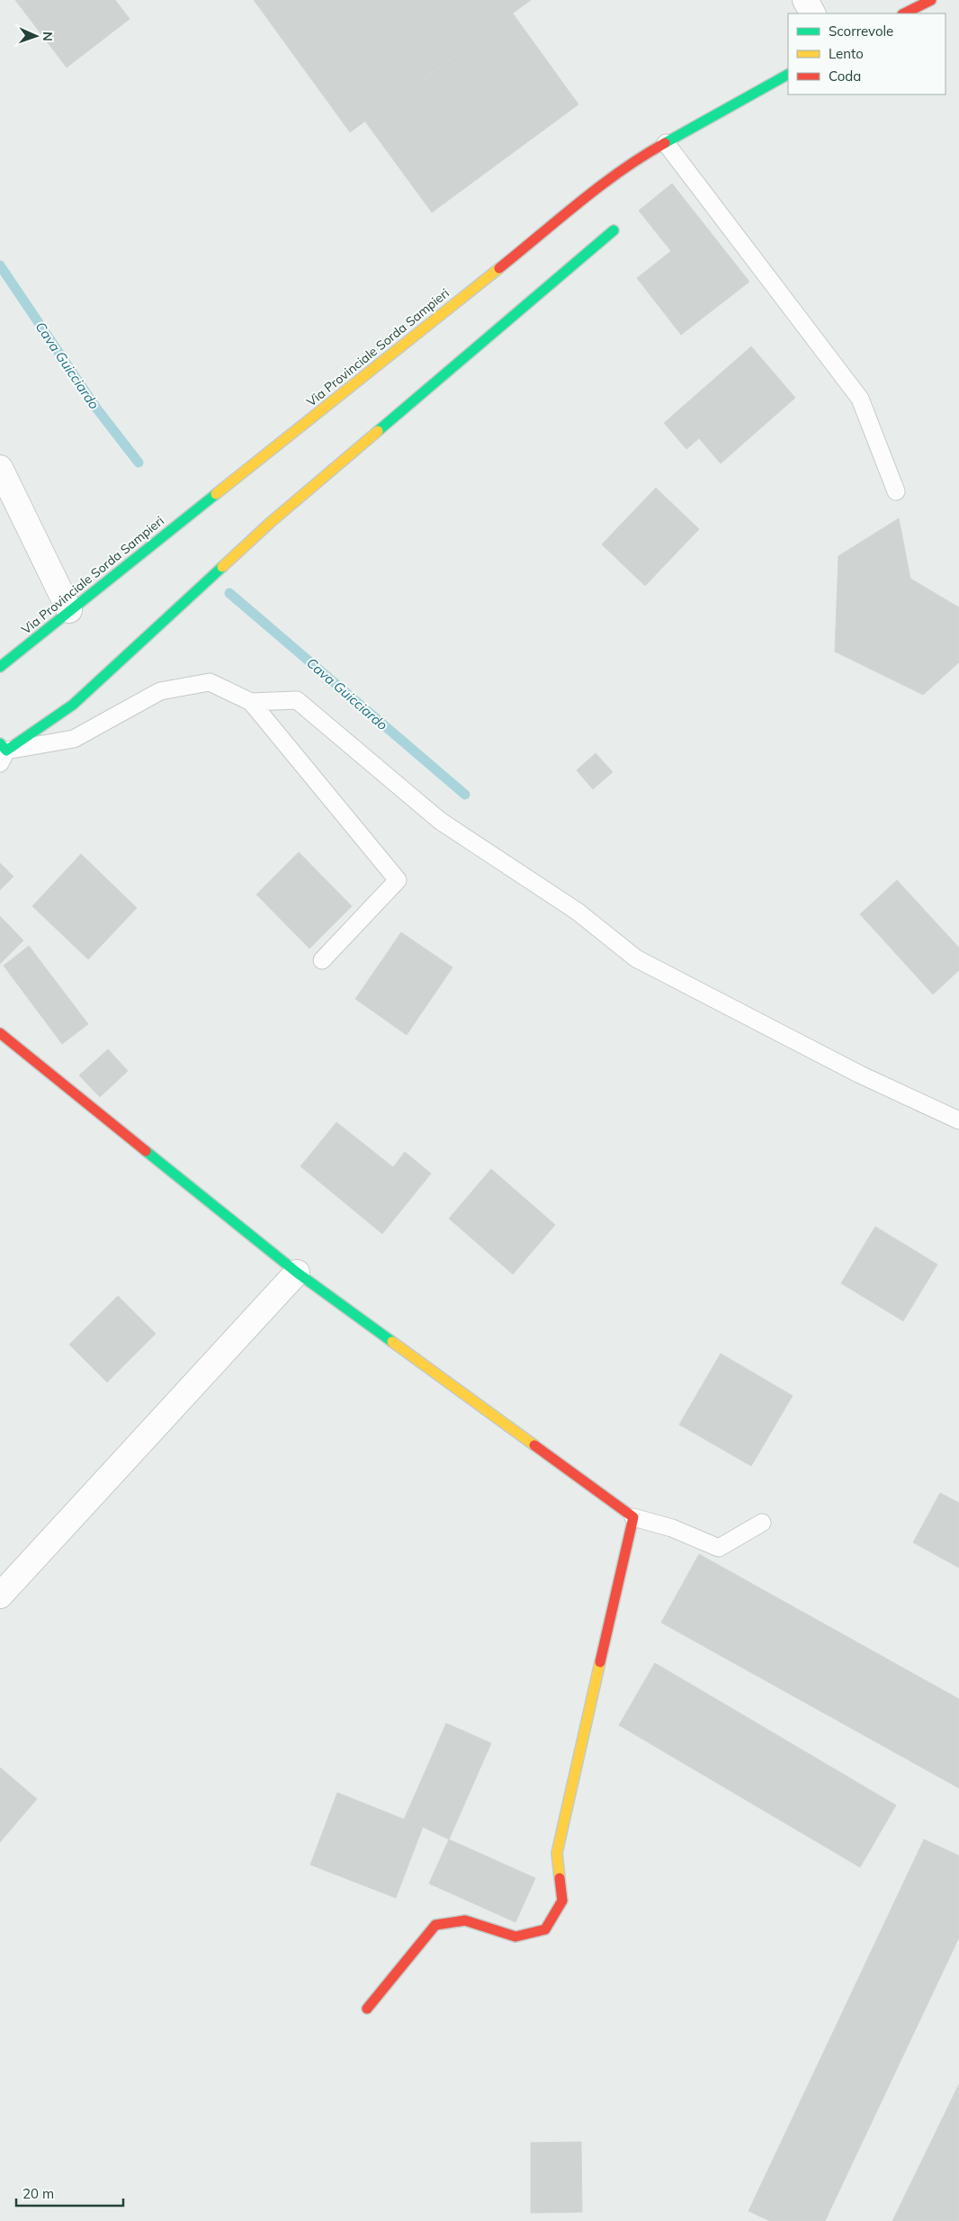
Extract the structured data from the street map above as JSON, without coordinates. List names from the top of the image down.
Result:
{
  "streets": {
    "street": ["Via Provinciale Sorda Sampieri"]
  },
  "water": ["Cava Guicciardo"],
  "legend": ["Scorrevole", "Lento", "Coda"],
  "scale_bar": "20 m",
  "north": "right"
}
